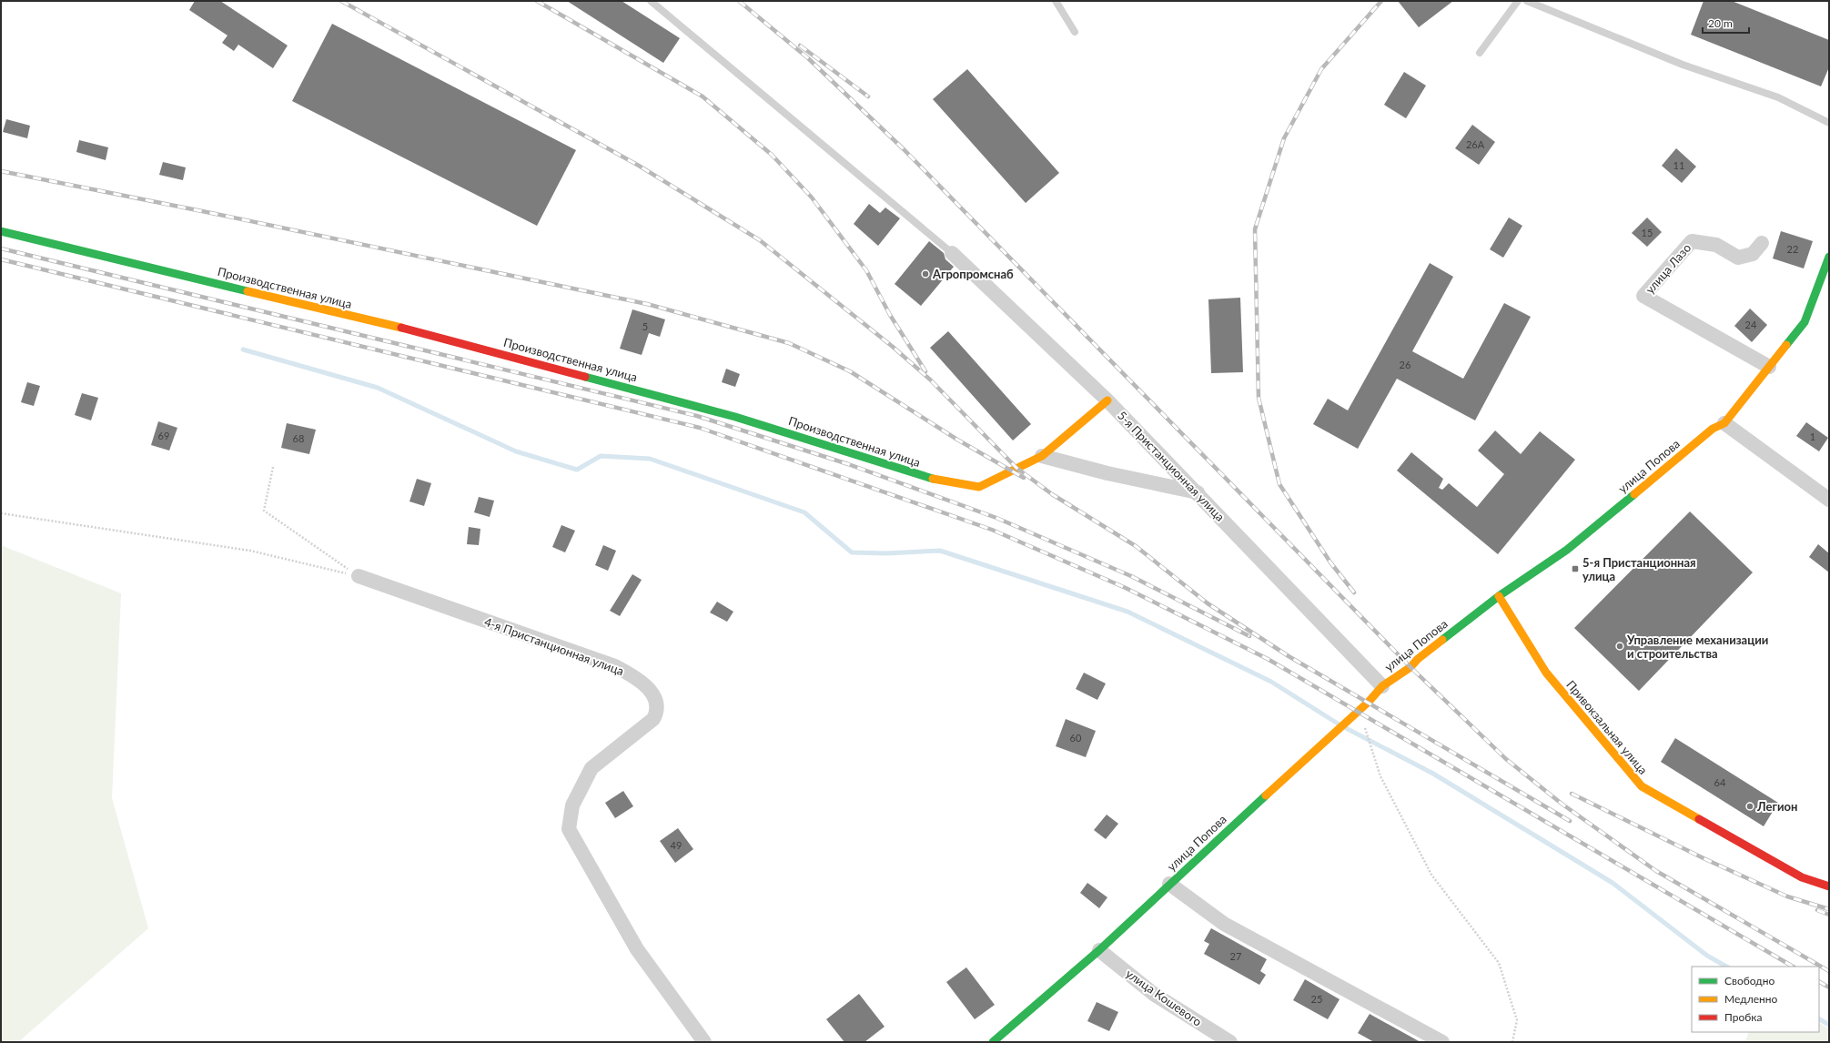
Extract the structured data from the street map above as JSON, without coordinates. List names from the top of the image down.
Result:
{
  "streets": {
    "street": [
      "улица Лазо",
      "Производственная улица",
      "5-я Пристанционная улица",
      "улица Попова",
      "4-я Пристанционная улица",
      "Привокзальная улица",
      "улица Кошевого"
    ]
  },
  "crossings": [
    ["улица Лазо", "улица Попова"],
    ["Производственная улица", "5-я Пристанционная улица"],
    ["5-я Пристанционная улица", "улица Попова"],
    ["улица Попова", "Привокзальная улица"],
    ["улица Попова", "улица Кошевого"]
  ],
  "places": {
    "other": ["Агропромснаб", "Управление механизации и строительства", "Легион"],
    "transit": ["5-я Пристанционная улица"]
  },
  "house_numbers": [
    "26А",
    "11",
    "15",
    "22",
    "24",
    "5",
    "26",
    "69",
    "1",
    "68",
    "60",
    "64",
    "49",
    "27",
    "25"
  ],
  "legend": ["Свободно", "Медленно", "Пробка"],
  "scale_bar": "20 m"
}
